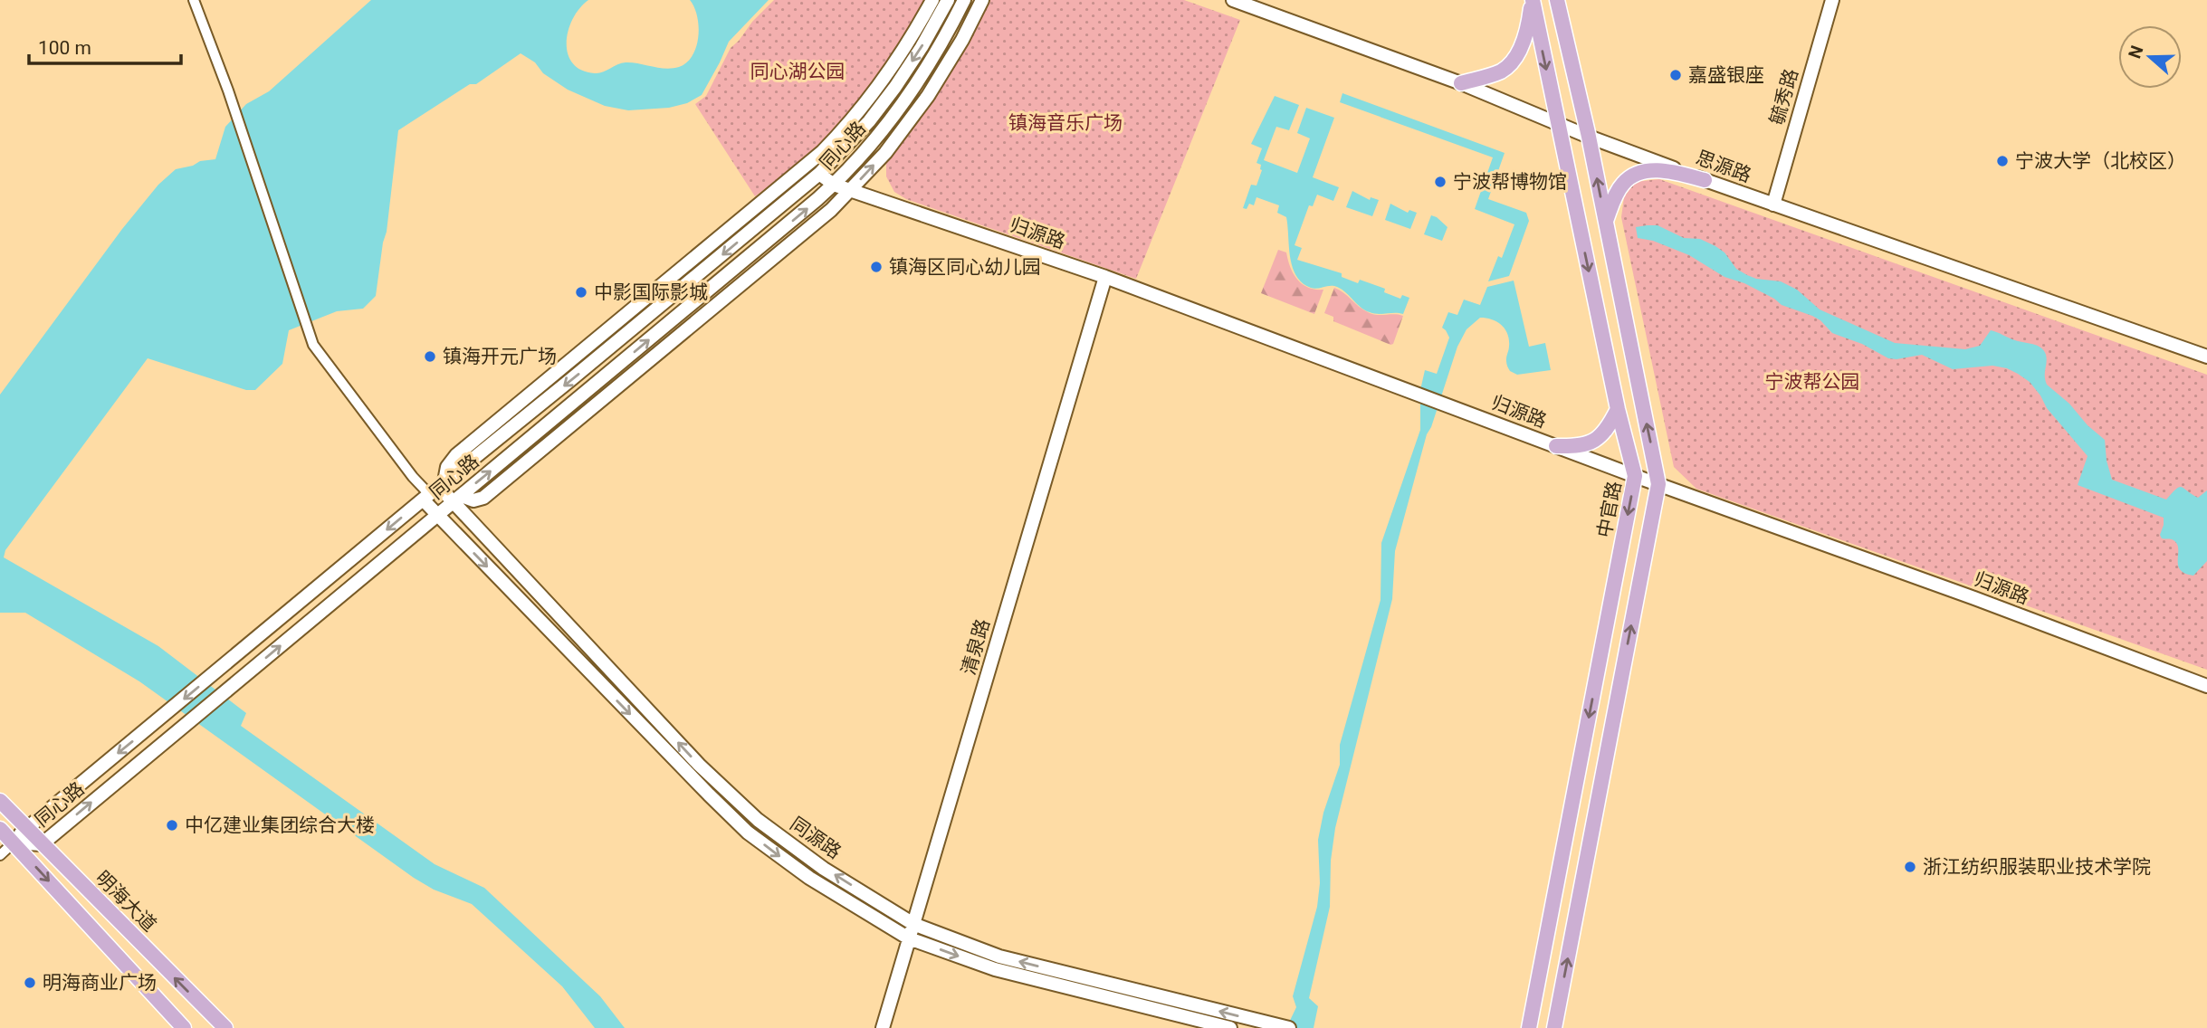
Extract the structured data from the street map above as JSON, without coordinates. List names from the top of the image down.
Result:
{
  "streets": {
    "main road": ["中官路", "明海大道"],
    "street": [
      "毓秀路",
      "同心路",
      "思源路",
      "归源路",
      "清泉路",
      "同源路"
    ]
  },
  "crossings": [
    ["毓秀路", "思源路"],
    ["同心路", "归源路"],
    ["同心路", "同源路"],
    ["同心路", "明海大道"],
    ["思源路", "中官路"],
    ["归源路", "中官路"],
    ["归源路", "清泉路"],
    ["清泉路", "同源路"]
  ],
  "parks": ["同心湖公园", "镇海音乐广场", "宁波帮公园"],
  "places": [
    "嘉盛银座",
    "宁波大学（北校区）",
    "宁波帮博物馆",
    "镇海区同心幼儿园",
    "中影国际影城",
    "镇海开元广场",
    "中亿建业集团综合大楼",
    "浙江纺织服装职业技术学院",
    "明海商业广场"
  ],
  "scale_bar": "100 m",
  "north": "left"
}
